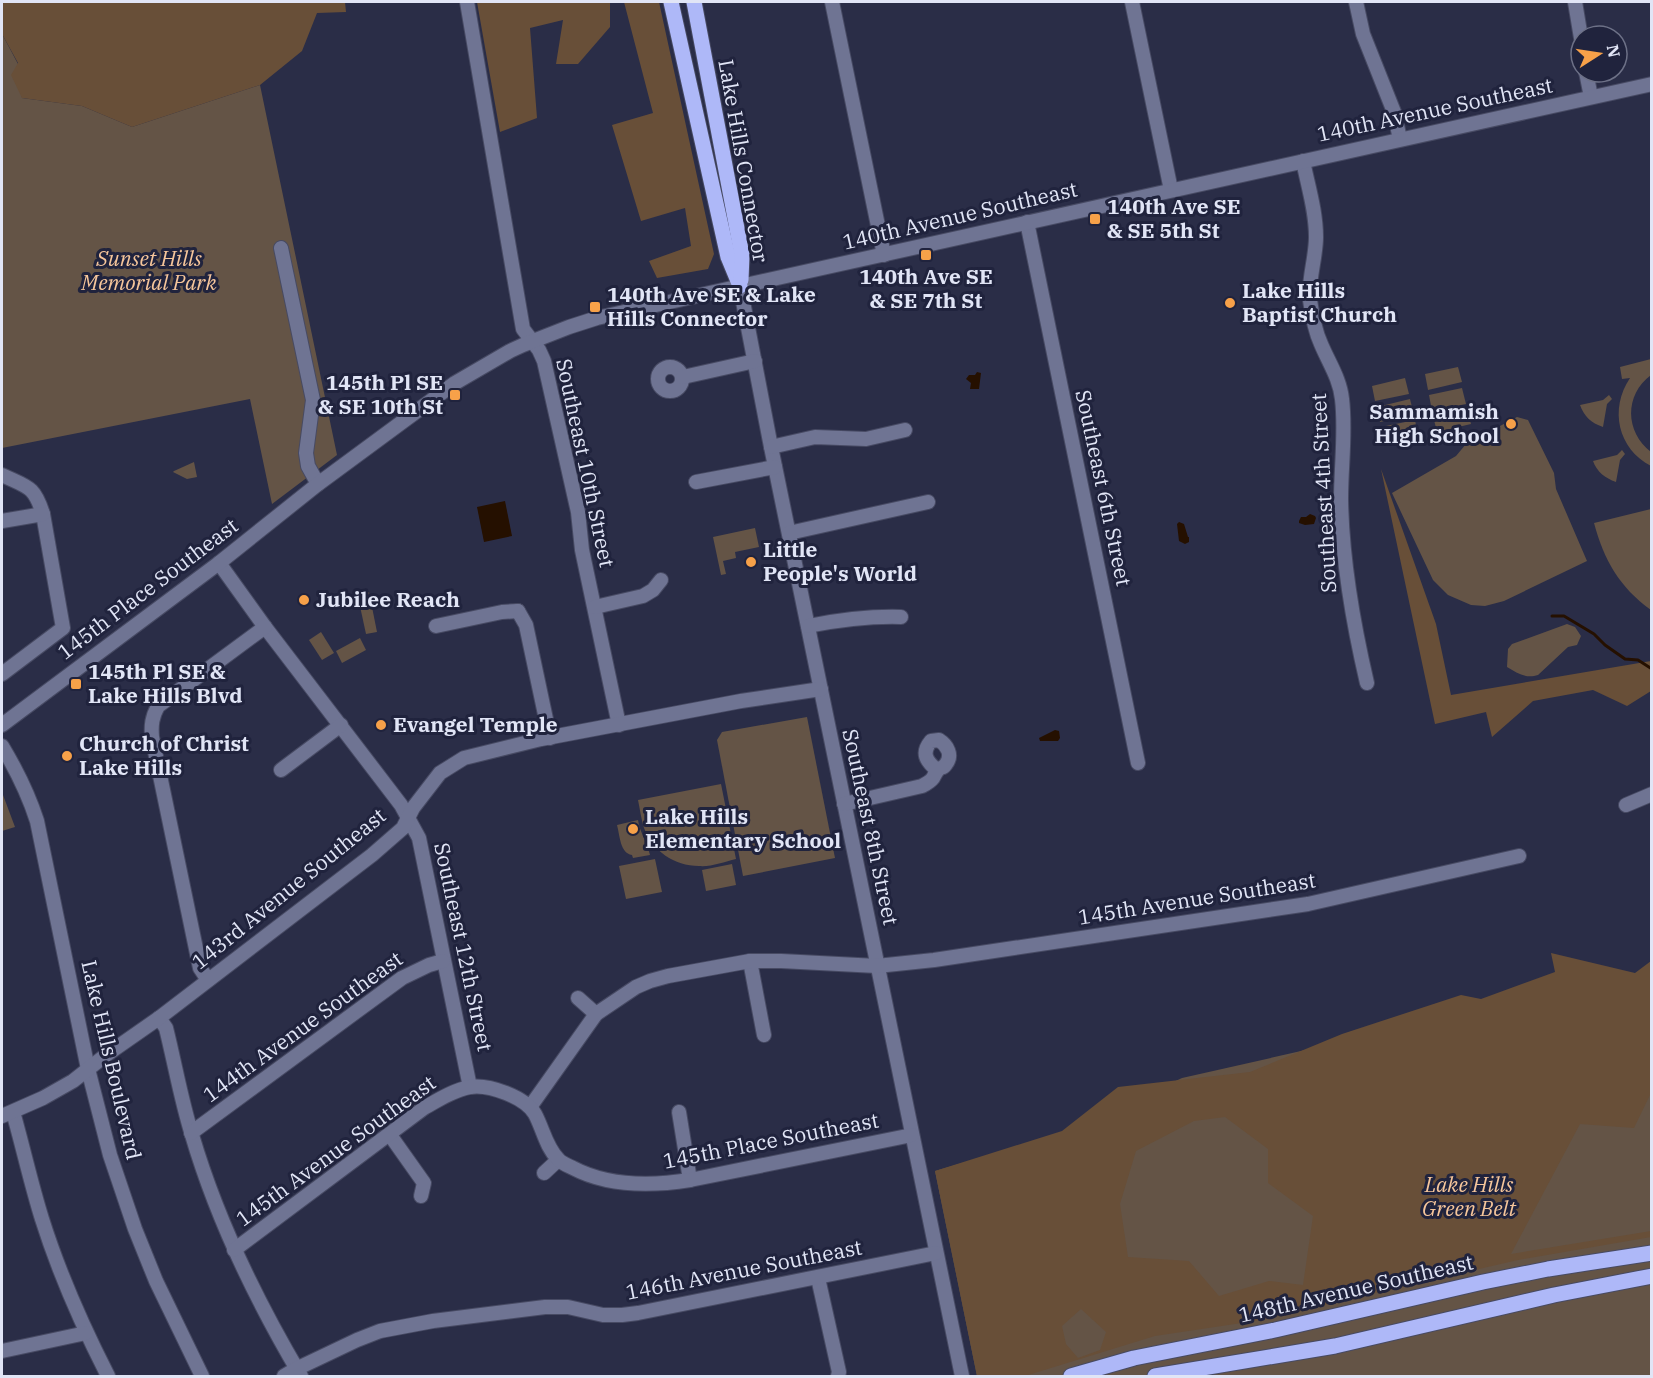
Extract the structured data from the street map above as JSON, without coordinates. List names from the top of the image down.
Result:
{
  "streets": {
    "main road": ["Lake Hills Connector", "148th Avenue Southeast"],
    "street": [
      "140th Avenue Southeast",
      "Southeast 10th Street",
      "Southeast 6th Street",
      "Southeast 4th Street",
      "145th Place Southeast",
      "Southeast 8th Street",
      "143rd Avenue Southeast",
      "145th Avenue Southeast",
      "Southeast 12th Street",
      "144th Avenue Southeast",
      "Lake Hills Boulevard",
      "146th Avenue Southeast"
    ]
  },
  "crossings": [
    ["140th Avenue Southeast", "Lake Hills Connector"],
    ["140th Avenue Southeast", "Southeast 10th Street"],
    ["140th Avenue Southeast", "Southeast 6th Street"],
    ["140th Avenue Southeast", "Southeast 4th Street"],
    ["140th Avenue Southeast", "145th Place Southeast"],
    ["140th Avenue Southeast", "Southeast 8th Street"],
    ["Lake Hills Connector", "Southeast 8th Street"],
    ["Southeast 10th Street", "143rd Avenue Southeast"],
    ["145th Place Southeast", "Southeast 8th Street"],
    ["145th Place Southeast", "Southeast 12th Street"],
    ["Southeast 8th Street", "143rd Avenue Southeast"],
    ["Southeast 8th Street", "145th Avenue Southeast"],
    ["Southeast 8th Street", "146th Avenue Southeast"],
    ["143rd Avenue Southeast", "Southeast 12th Street"],
    ["143rd Avenue Southeast", "Lake Hills Boulevard"],
    ["145th Avenue Southeast", "Southeast 12th Street"],
    ["Southeast 12th Street", "144th Avenue Southeast"]
  ],
  "parks": ["Sunset Hills Memorial Park", "Lake Hills Green Belt"],
  "places": {
    "transit": [
      "140th Ave SE & SE 5th St",
      "140th Ave SE & SE 7th St",
      "140th Ave SE & Lake Hills Connector",
      "145th Pl SE & SE 10th St",
      "145th Pl SE & Lake Hills Blvd"
    ],
    "other": [
      "Lake Hills Baptist Church",
      "Sammamish High School",
      "Little People's World",
      "Jubilee Reach",
      "Evangel Temple",
      "Church of Christ Lake Hills",
      "Lake Hills Elementary School"
    ]
  },
  "north": "right"
}
